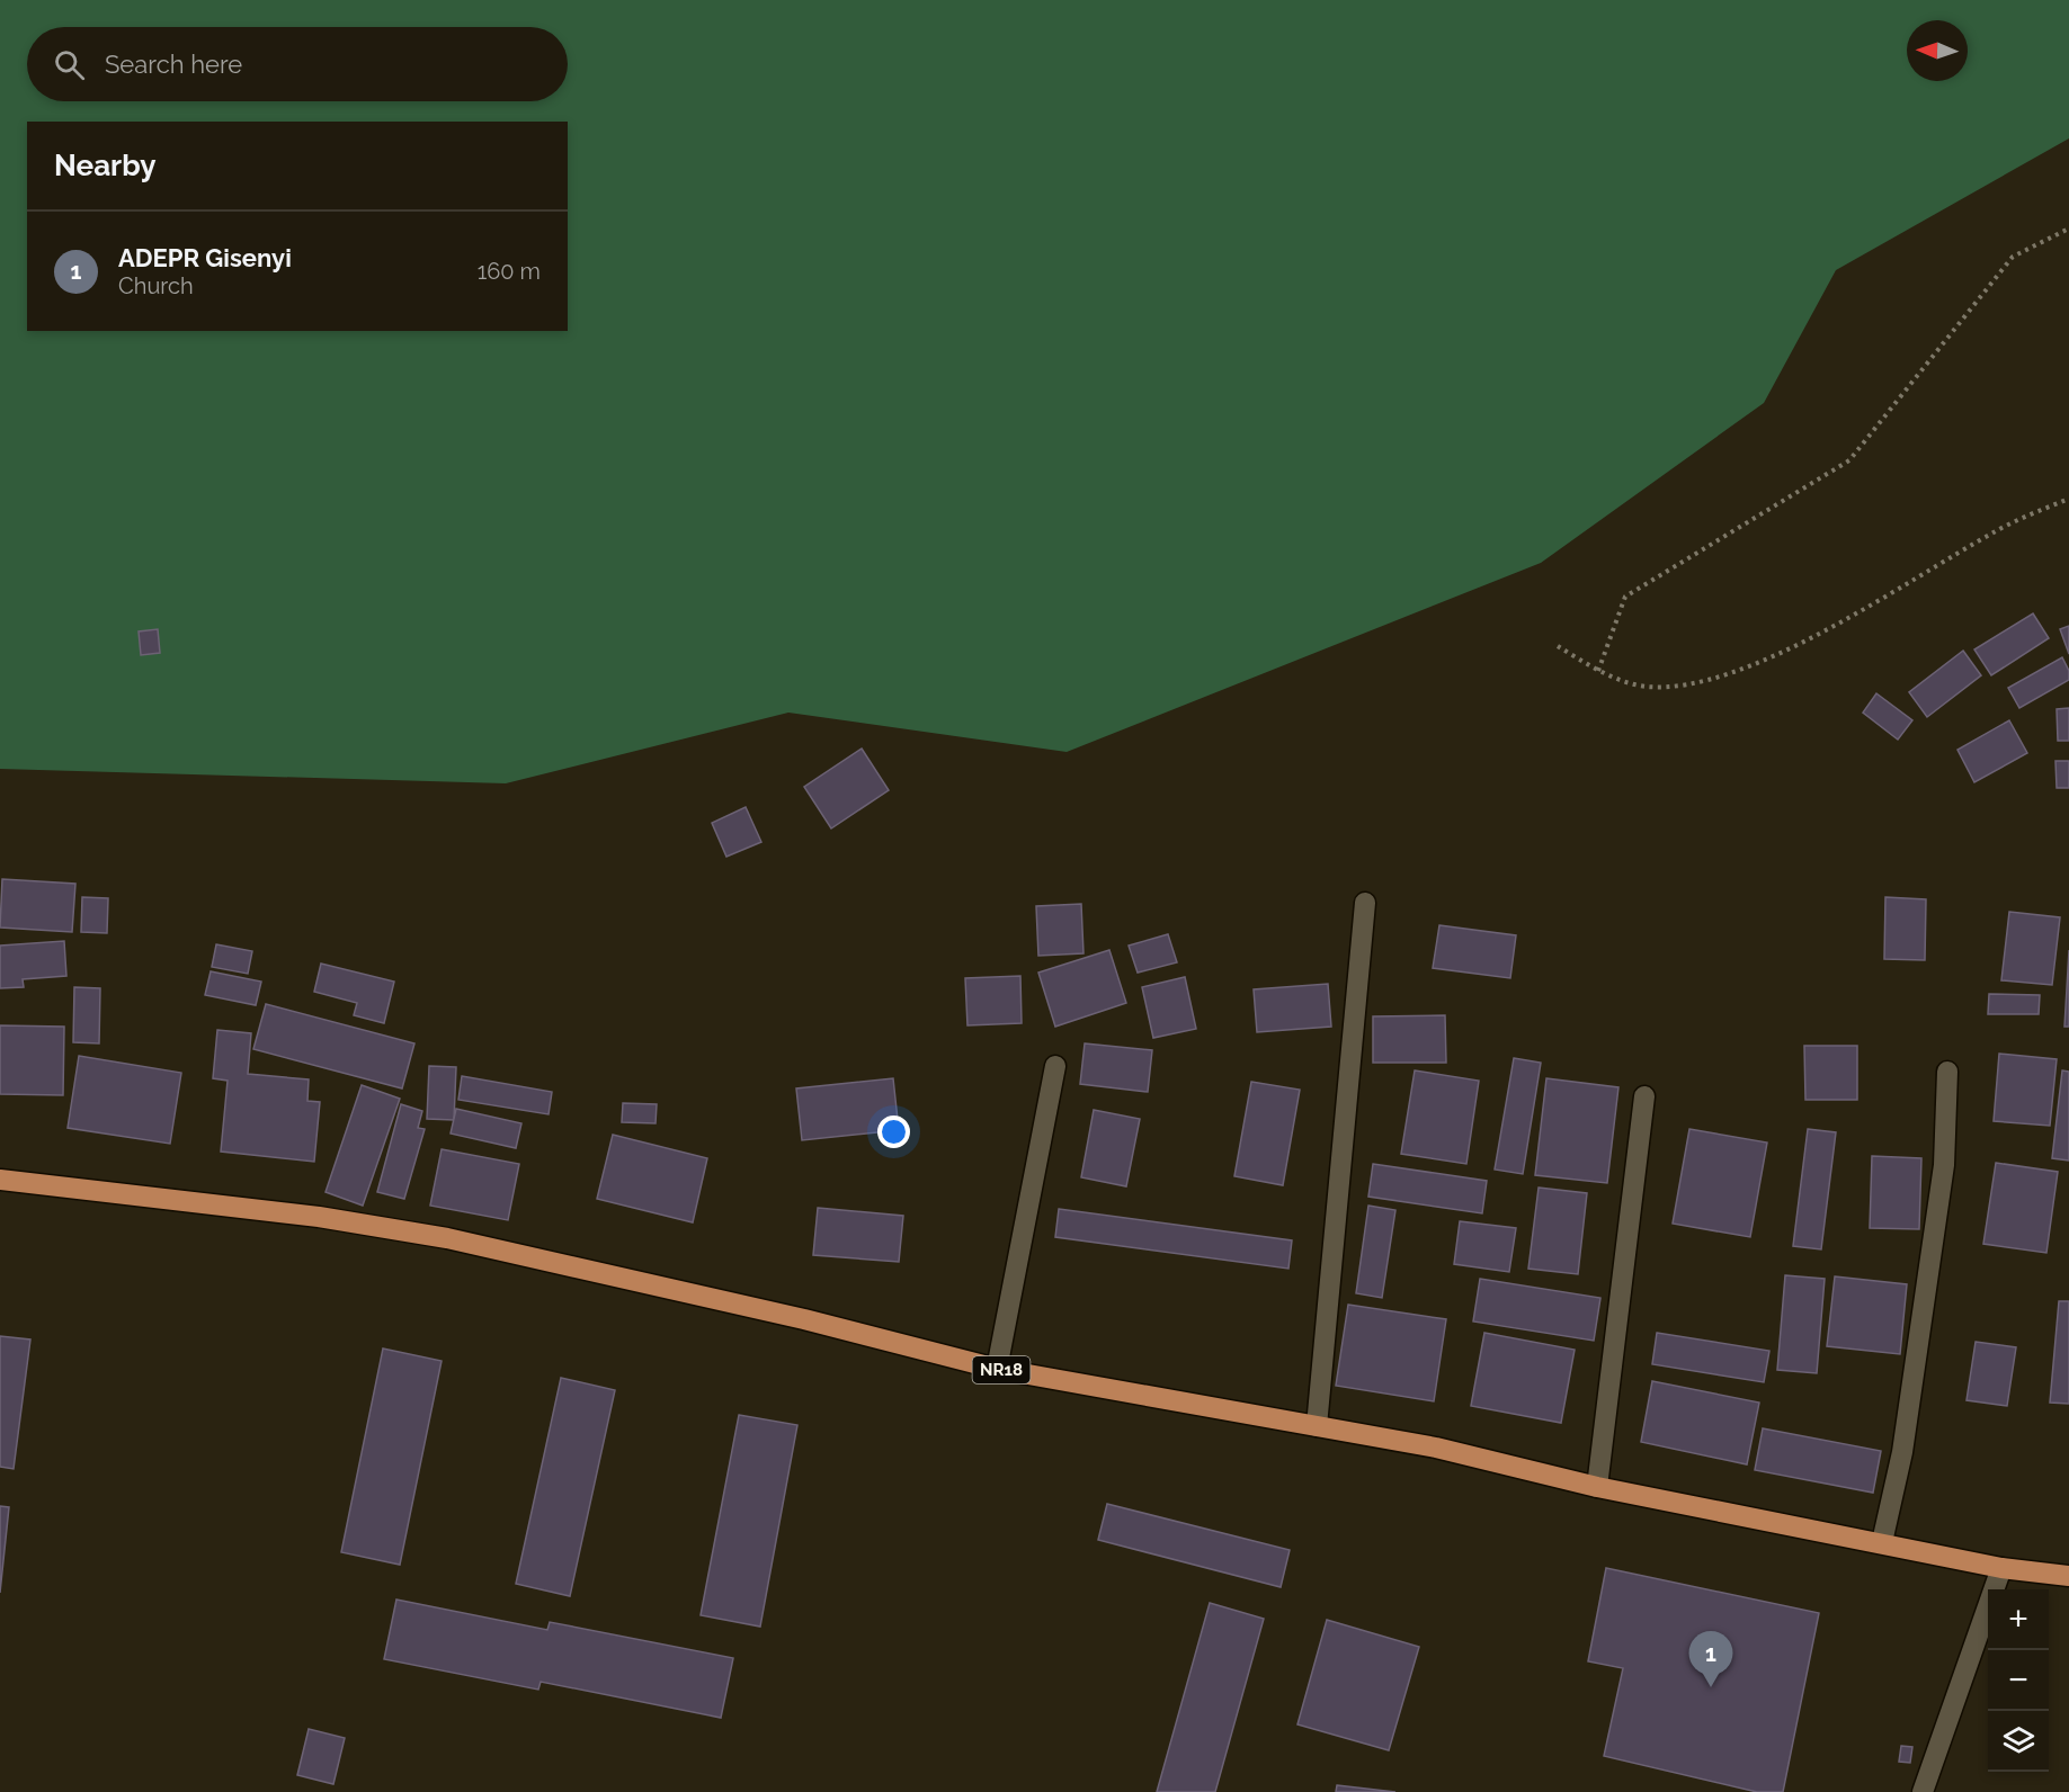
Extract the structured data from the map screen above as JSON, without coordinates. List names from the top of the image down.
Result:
{
  "streets": {
    "main road": ["NR18"]
  },
  "north": "left",
  "page": {
    "search": "Search here",
    "heading": "Nearby",
    "list": [
      {
        "mark": "1",
        "name": "ADEPR Gisenyi",
        "note": "Church",
        "value": "160 m"
      }
    ],
    "map_buttons": ["+", "−"],
    "pins": "1"
  }
}
